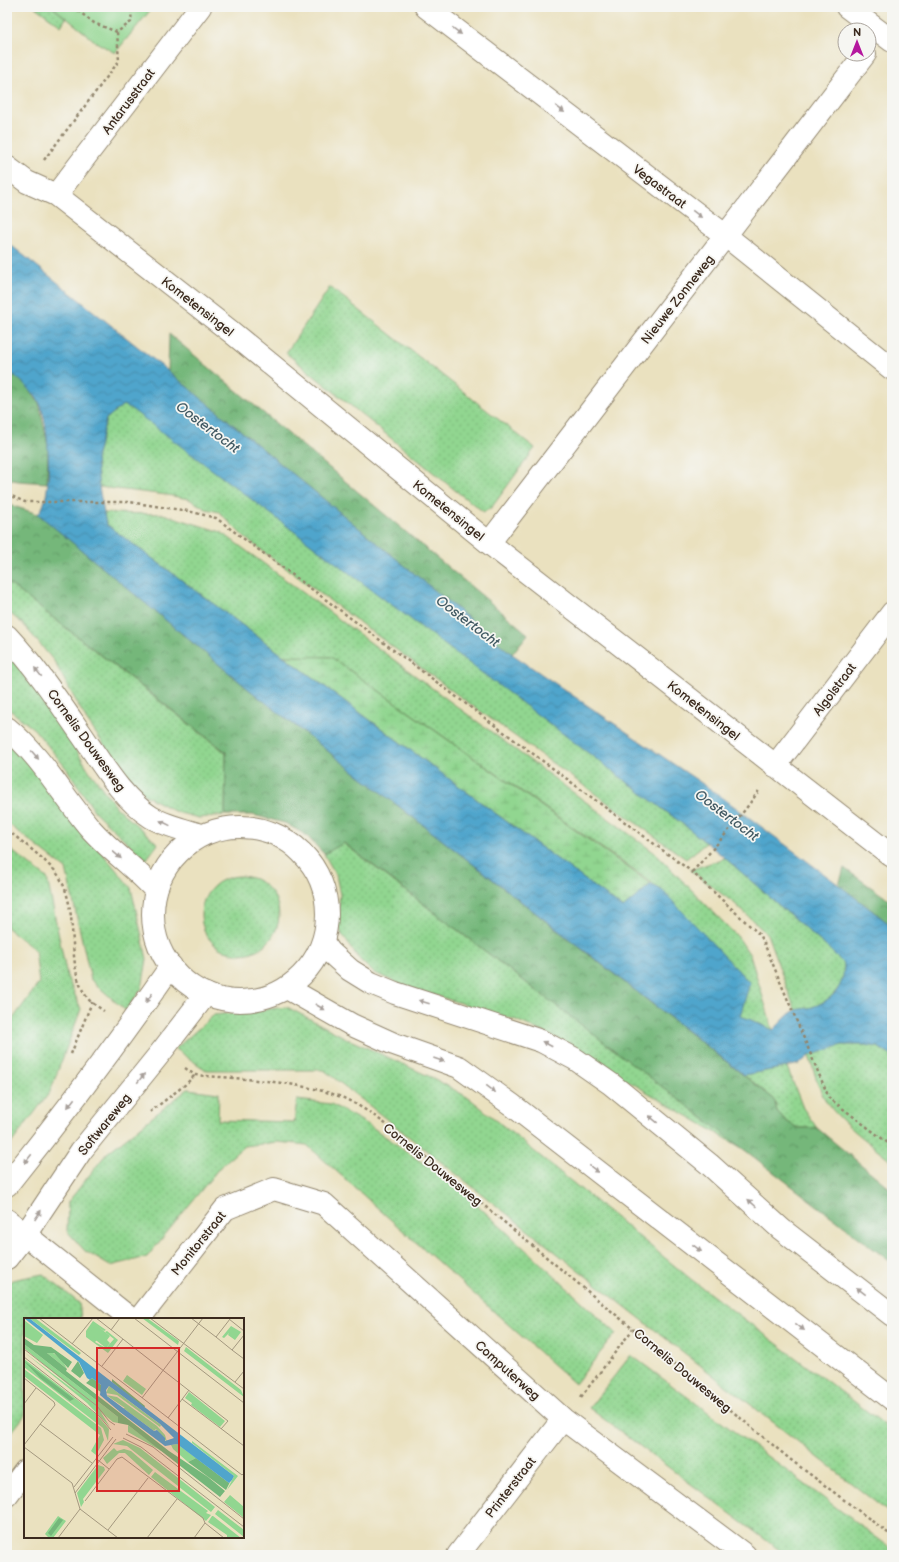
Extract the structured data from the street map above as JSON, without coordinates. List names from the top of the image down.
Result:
{
  "streets": {
    "street": [
      "Antarusstraat",
      "Vegastraat",
      "Nieuwe Zonneweg",
      "Kometensingel",
      "Algolstraat",
      "Cornelis Douwesweg",
      "Softwareweg",
      "Monitorstraat",
      "Computerweg",
      "Printerstraat"
    ]
  },
  "crossings": [
    ["Antarusstraat", "Kometensingel"],
    ["Vegastraat", "Nieuwe Zonneweg"],
    ["Nieuwe Zonneweg", "Kometensingel"],
    ["Kometensingel", "Algolstraat"],
    ["Cornelis Douwesweg", "Softwareweg"],
    ["Monitorstraat", "Computerweg"],
    ["Computerweg", "Printerstraat"]
  ],
  "one_way": ["Vegastraat"],
  "water": ["Oostertocht"],
  "north": "top"
}
